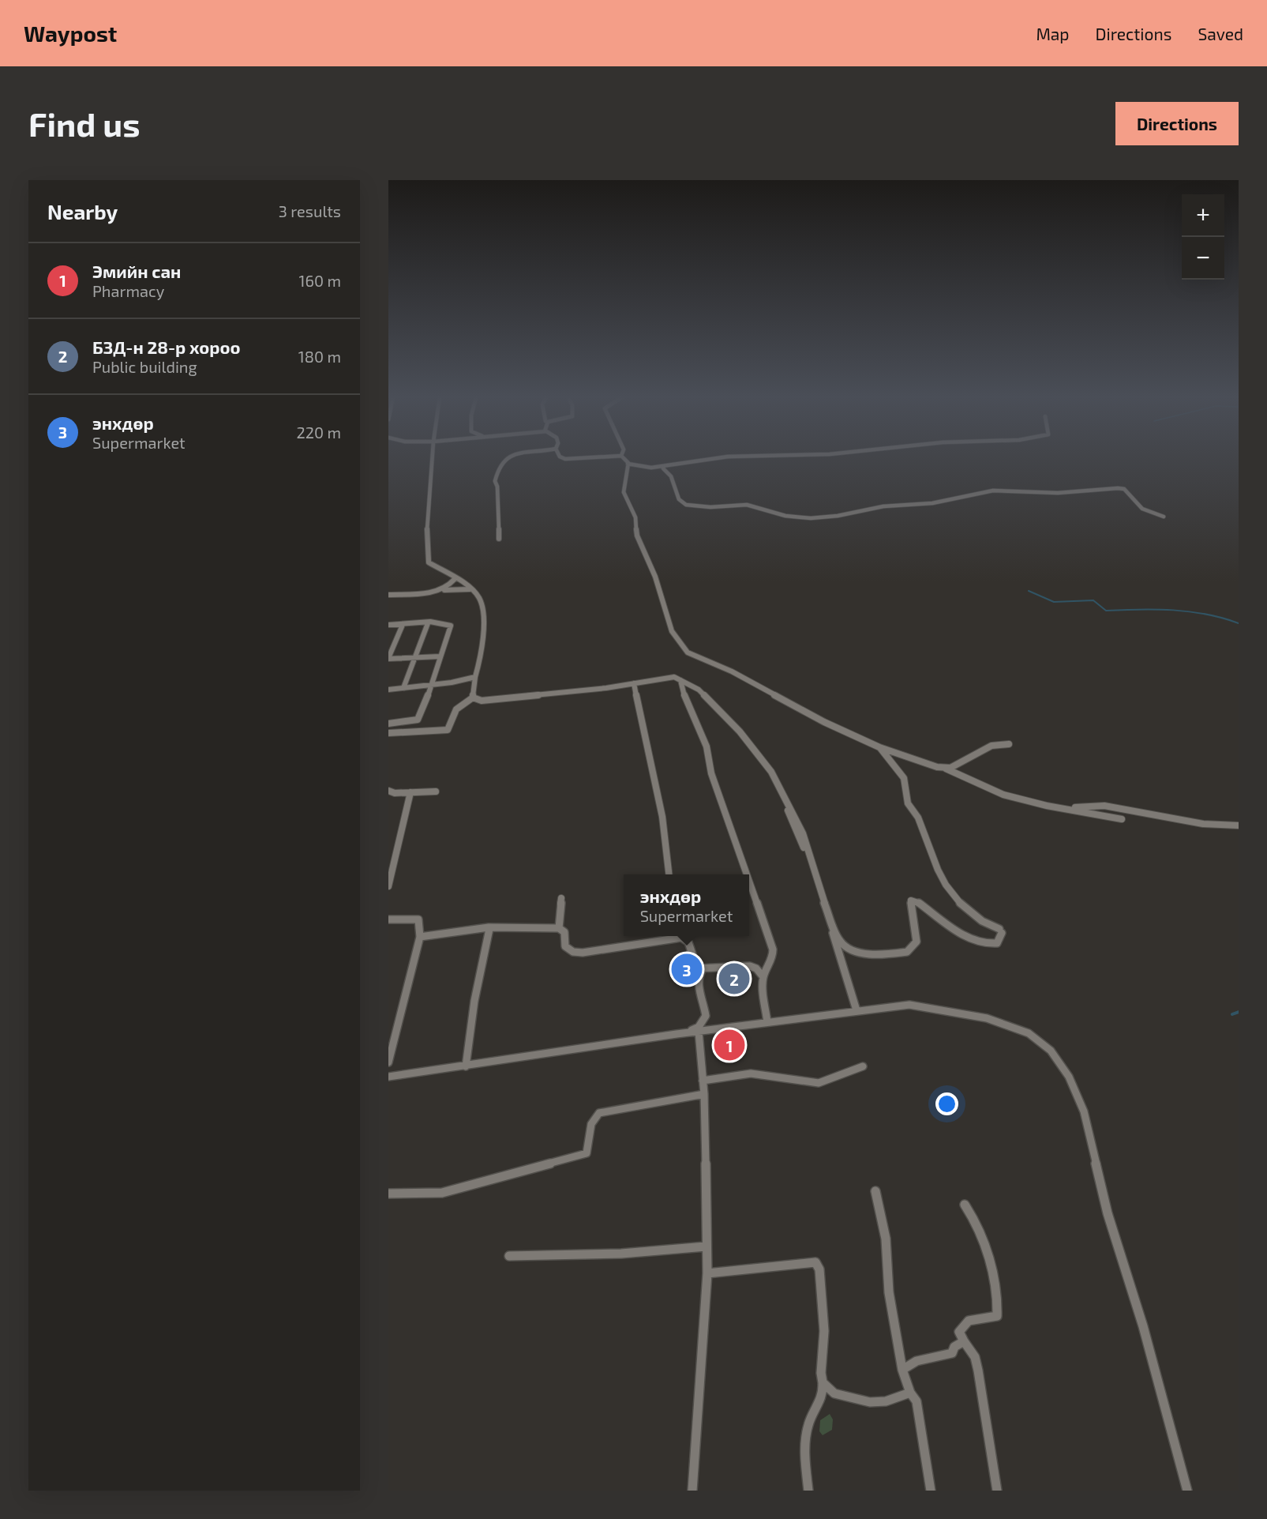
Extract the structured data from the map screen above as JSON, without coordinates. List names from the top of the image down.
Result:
{
  "page": {
    "header": "Waypost",
    "nav": ["Map", "Directions", "Saved"],
    "buttons": "Directions",
    "title": "Find us",
    "heading": ["Nearby", "3 results"],
    "map_buttons": ["+", "−"],
    "list": [
      {
        "mark": "1",
        "name": "Эмийн сан",
        "note": "Pharmacy",
        "value": "160 m"
      },
      {
        "mark": "2",
        "name": "БЗД-н 28-р хороо",
        "note": "Public building",
        "value": "180 m"
      },
      {
        "mark": "3",
        "name": "энхдөр",
        "note": "Supermarket",
        "value": "220 m"
      }
    ],
    "popup": ["энхдөр", "Supermarket"],
    "pins": ["3", "2", "1"]
  }
}
